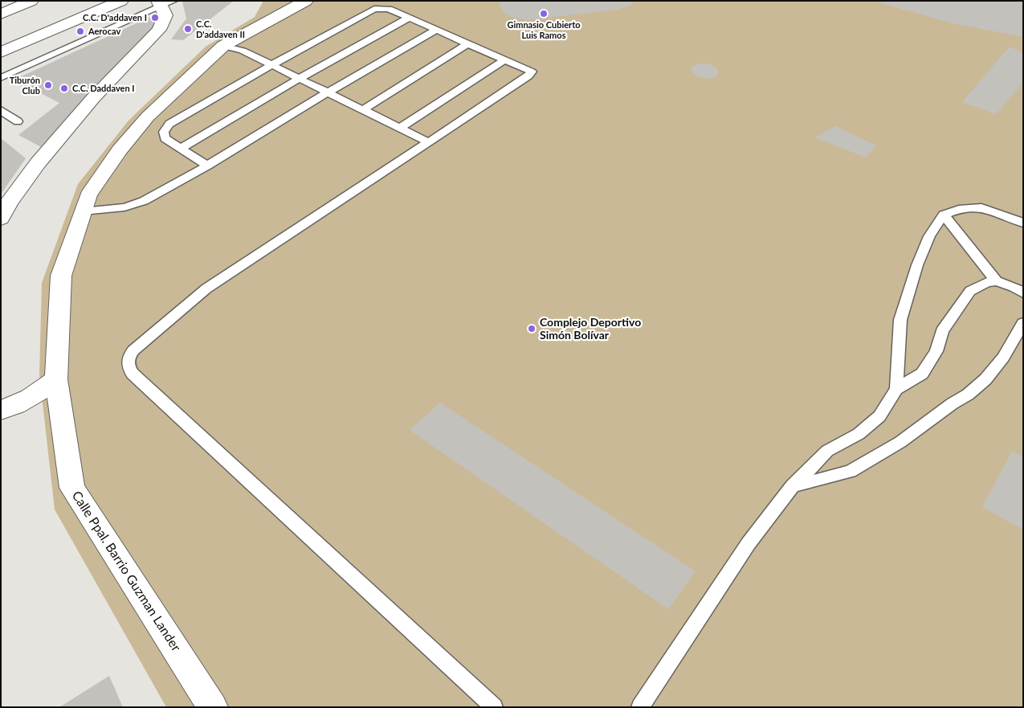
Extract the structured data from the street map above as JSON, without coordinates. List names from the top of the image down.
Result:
{
  "streets": {
    "street": ["Calle Ppal. Barrio Guzman Lander"]
  },
  "places": [
    "Gimnasio Cubierto Luis Ramos",
    "C.C. D'addaven I",
    "C.C. D'addaven II",
    "Aerocav",
    "Tiburón Club",
    "C.C. Daddaven I",
    "Complejo Deportivo Simón Bolívar"
  ]
}
